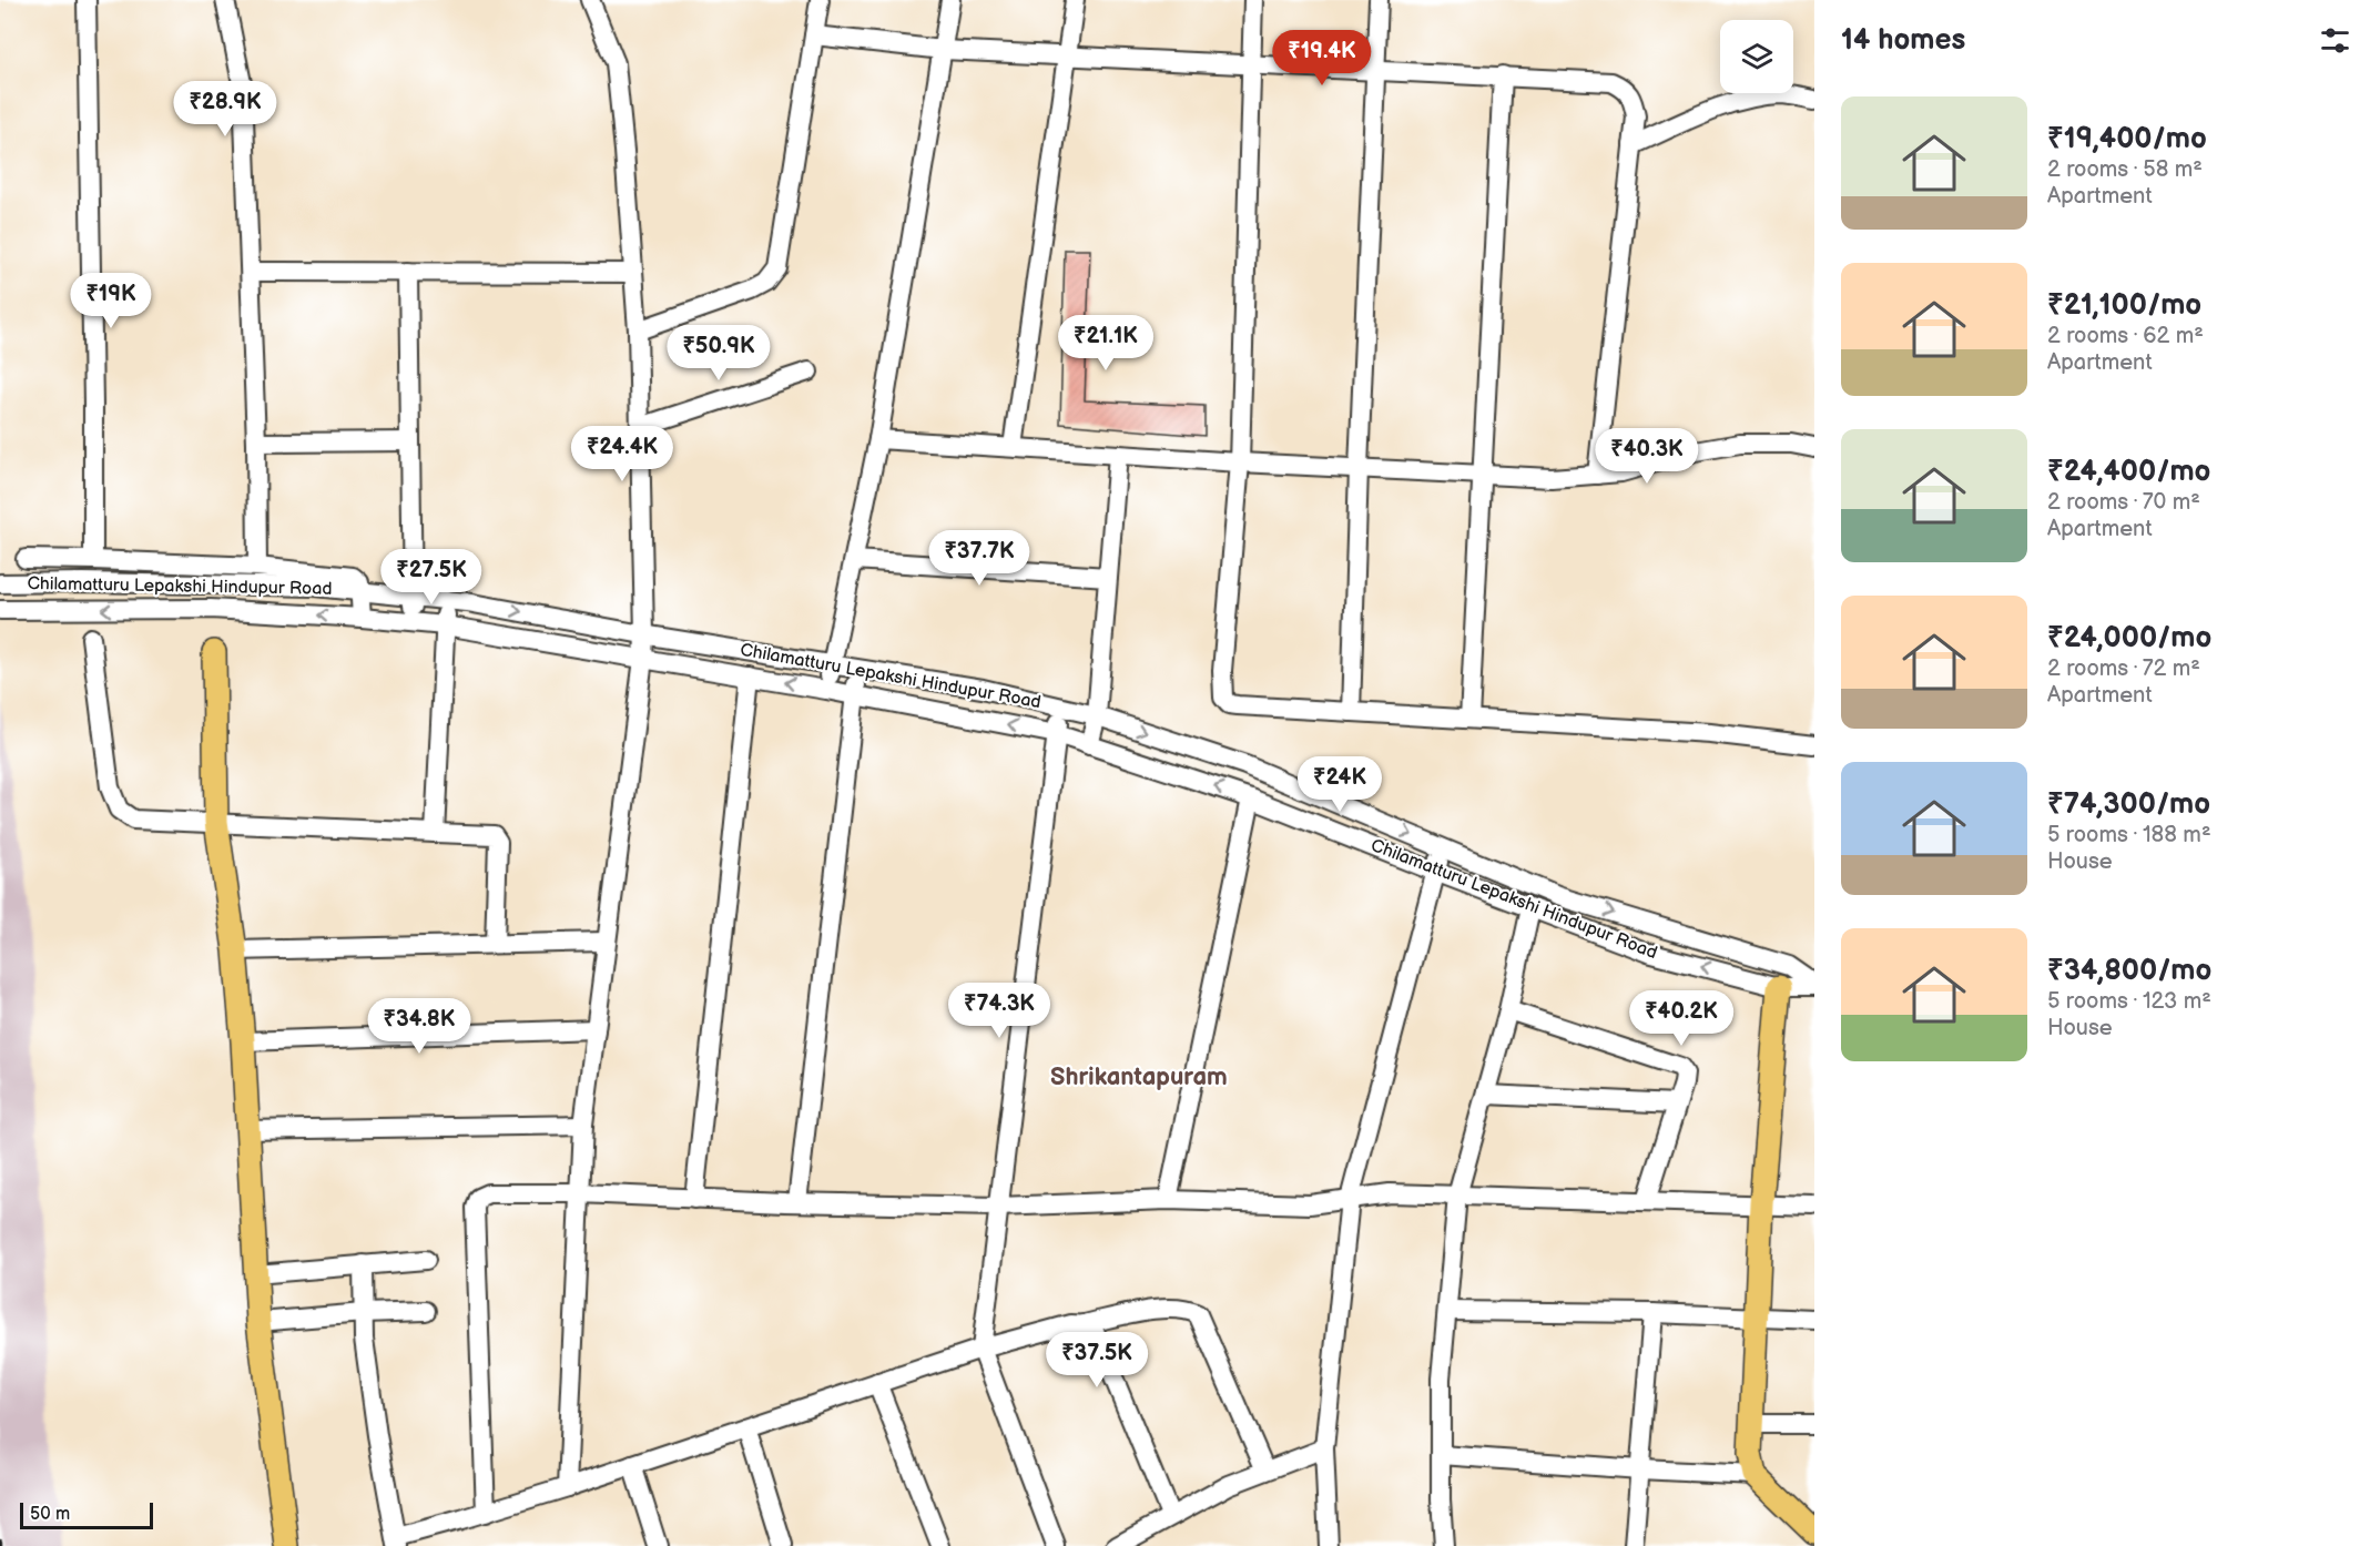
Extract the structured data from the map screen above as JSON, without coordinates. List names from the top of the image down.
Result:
{
  "streets": {
    "street": ["Chilamatturu Lepakshi Hindupur Road"]
  },
  "districts": ["Shrikantapuram"],
  "scale_bar": "50 m",
  "page": {
    "heading": "14 homes",
    "price": [
      "₹19.4K",
      "₹28.9K",
      "₹19K",
      "₹21.1K",
      "₹50.9K",
      "₹24.4K",
      "₹40.3K",
      "₹37.7K",
      "₹27.5K",
      "₹24K",
      "₹74.3K",
      "₹40.2K",
      "₹34.8K",
      "₹37.5K"
    ],
    "list": [
      {
        "name": "₹19,400/mo",
        "note": "2 rooms · 58 m² · Apartment"
      },
      {
        "name": "₹21,100/mo",
        "note": "2 rooms · 62 m² · Apartment"
      },
      {
        "name": "₹24,400/mo",
        "note": "2 rooms · 70 m² · Apartment"
      },
      {
        "name": "₹24,000/mo",
        "note": "2 rooms · 72 m² · Apartment"
      },
      {
        "name": "₹74,300/mo",
        "note": "5 rooms · 188 m² · House"
      },
      {
        "name": "₹34,800/mo",
        "note": "5 rooms · 123 m² · House"
      }
    ],
    "scale": "50 m"
  }
}
